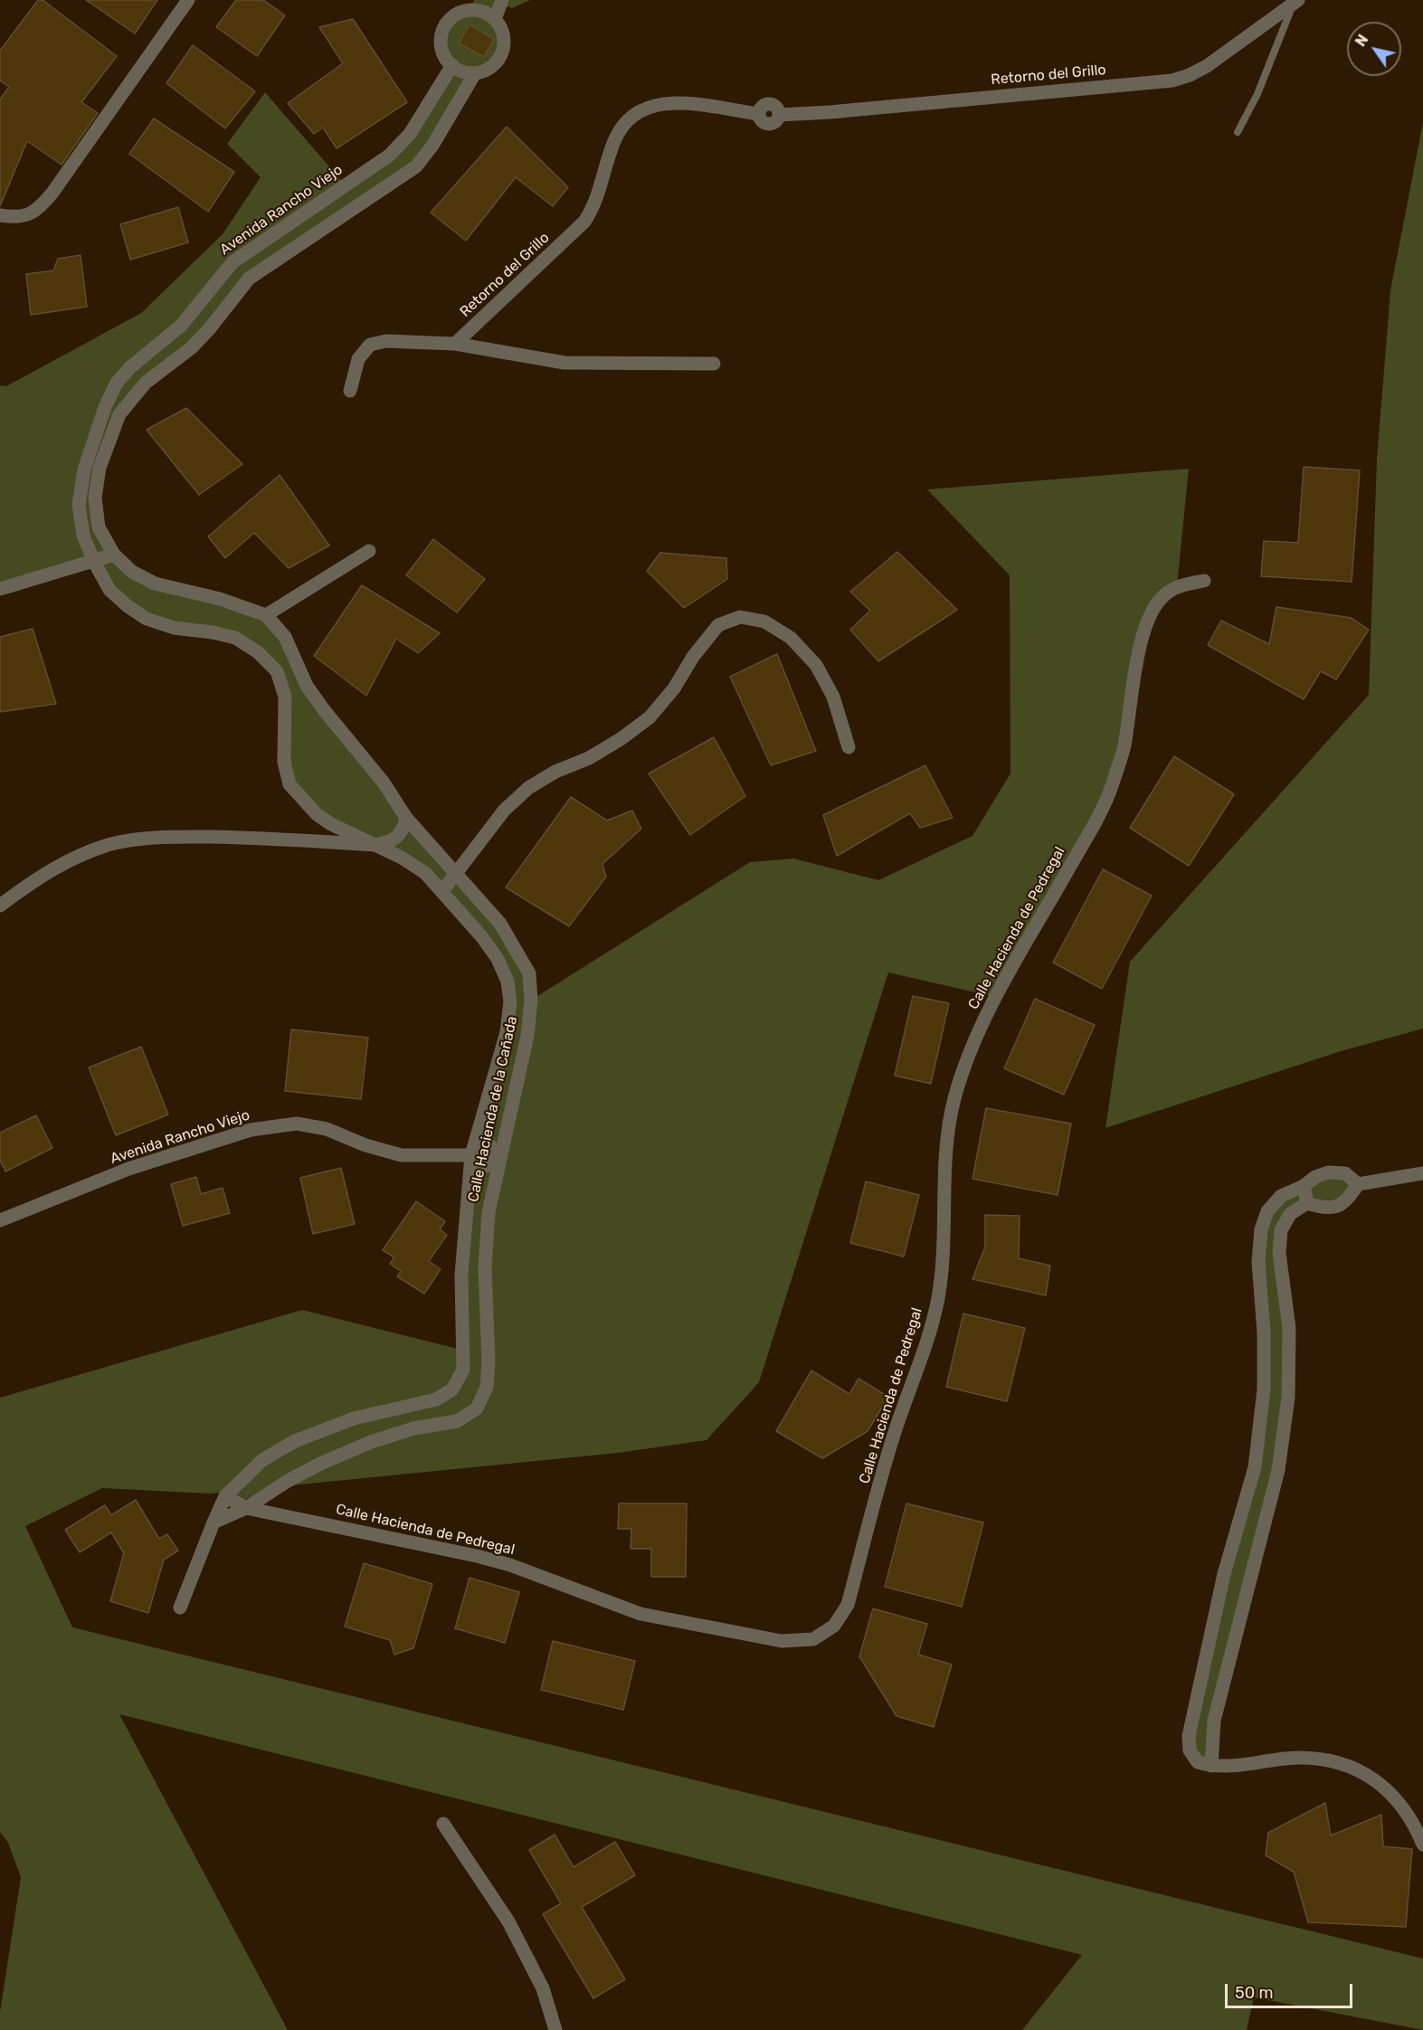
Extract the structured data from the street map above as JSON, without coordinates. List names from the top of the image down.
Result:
{
  "streets": {
    "street": [
      "Retorno del Grillo",
      "Avenida Rancho Viejo",
      "Calle Hacienda de Pedregal",
      "Calle Hacienda de la Cañada"
    ]
  },
  "crossings": [
    ["Avenida Rancho Viejo", "Calle Hacienda de la Cañada"],
    ["Calle Hacienda de Pedregal", "Calle Hacienda de la Cañada"]
  ],
  "scale_bar": "50 m",
  "north": "top left"
}
